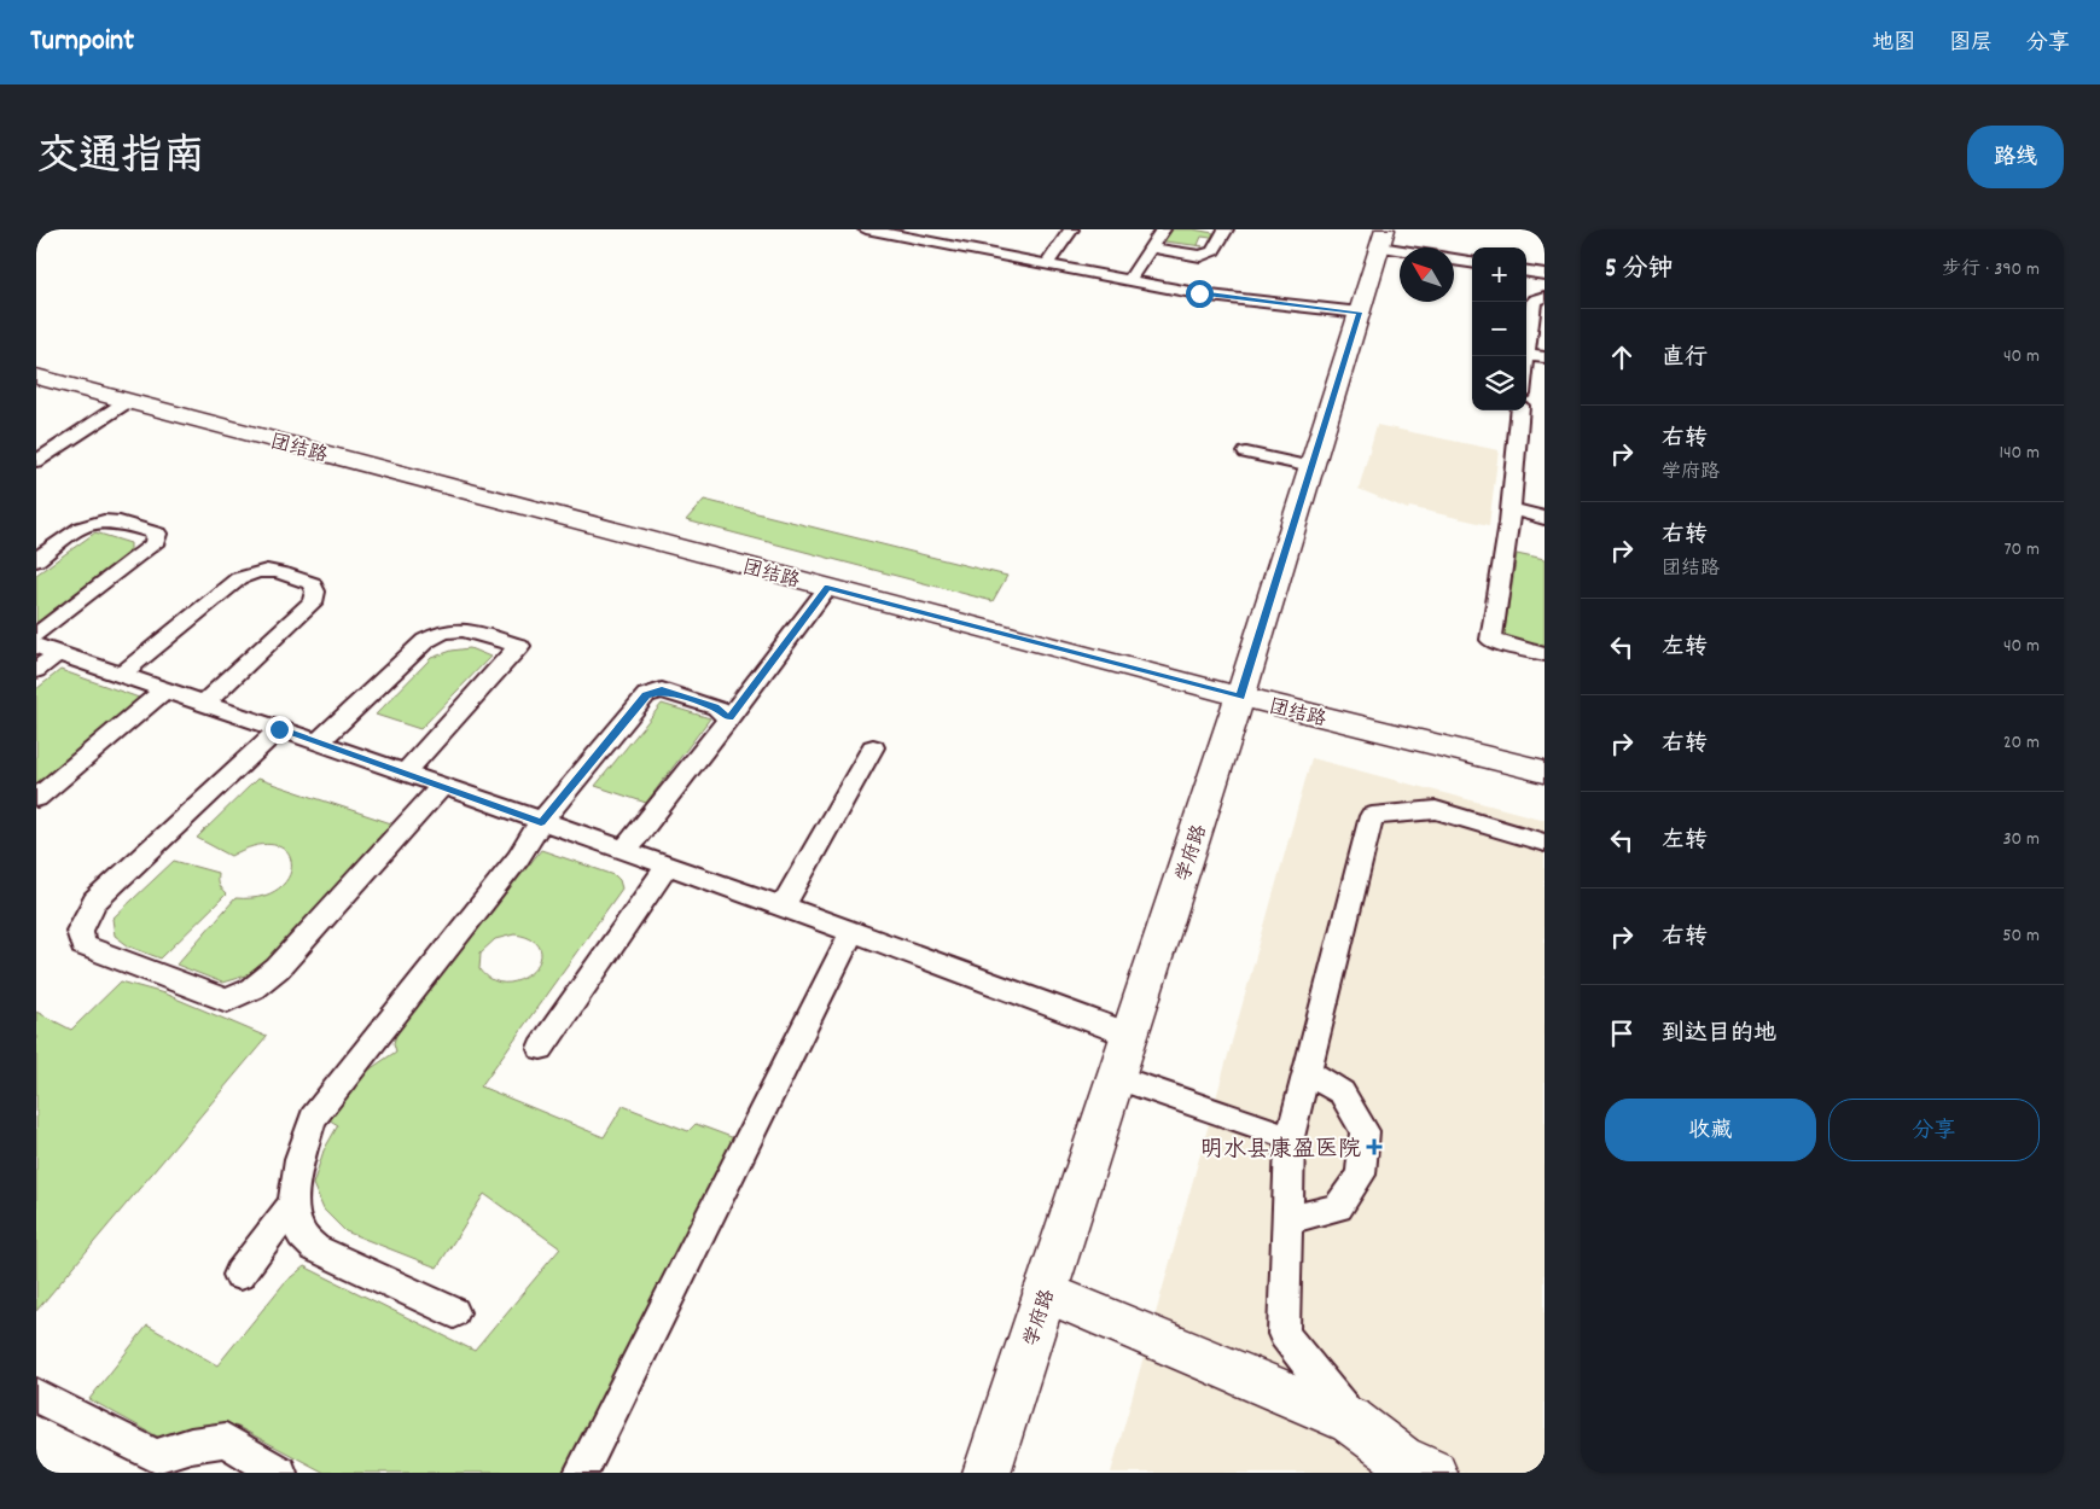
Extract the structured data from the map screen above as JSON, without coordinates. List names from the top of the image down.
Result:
{
  "streets": {
    "street": ["团结路", "学府路"]
  },
  "crossings": [
    ["团结路", "学府路"]
  ],
  "places": {
    "health": ["明水县康盈医院"]
  },
  "north": "top left",
  "page": {
    "header": "Turnpoint",
    "nav": ["地图", "图层", "分享"],
    "title": "交通指南",
    "buttons": [
      "路线",
      ["收藏", "分享"]
    ],
    "heading": ["5 分钟", "步行 · 390 m"],
    "map_buttons": ["+", "−"],
    "list": [
      ["直行", "40 m"],
      ["右转", "学府路", "140 m"],
      ["右转", "团结路", "70 m"],
      ["左转", "40 m"],
      ["右转", "20 m"],
      ["左转", "30 m"],
      ["右转", "50 m"],
      "到达目的地"
    ]
  }
}
